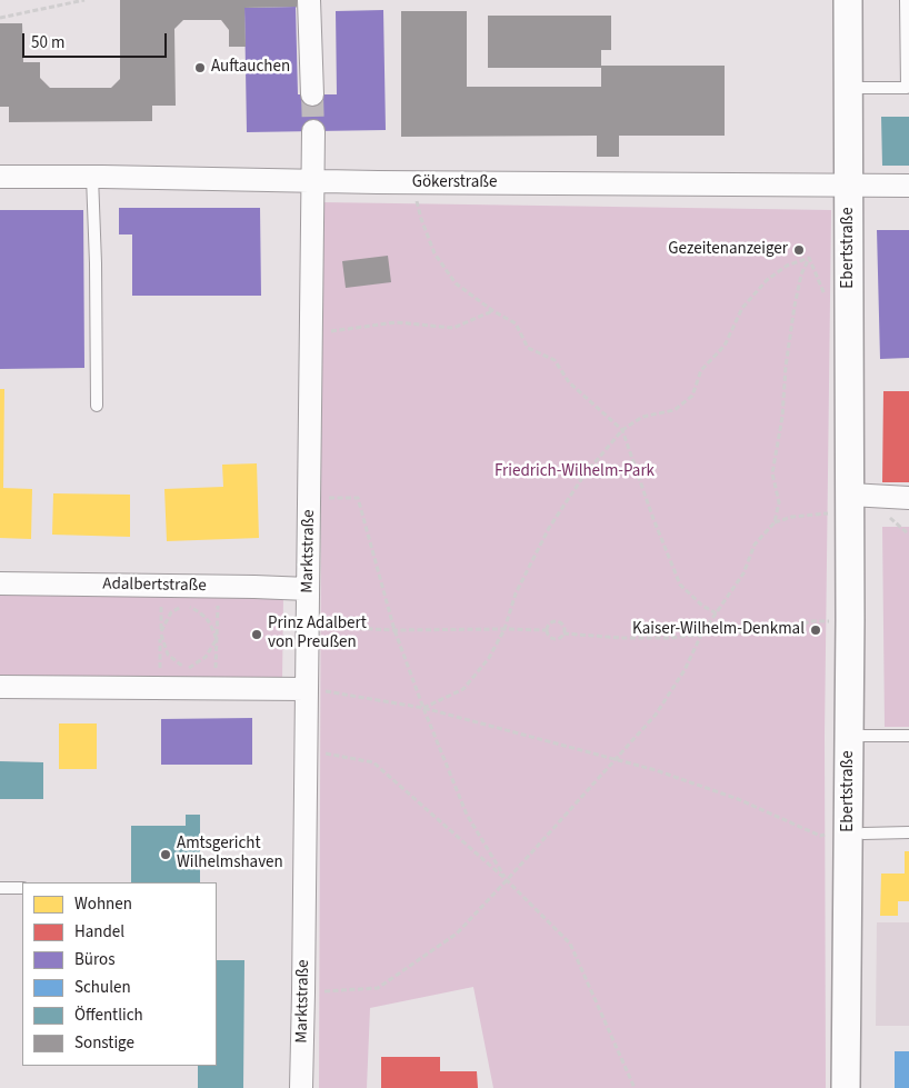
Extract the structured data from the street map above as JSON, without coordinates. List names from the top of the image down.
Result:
{
  "streets": {
    "street": [
      "Gökerstraße",
      "Ebertstraße",
      "Marktstraße",
      "Adalbertstraße"
    ]
  },
  "crossings": [
    ["Gökerstraße", "Ebertstraße"],
    ["Gökerstraße", "Marktstraße"],
    ["Marktstraße", "Adalbertstraße"]
  ],
  "parks": ["Friedrich-Wilhelm-Park"],
  "places": [
    "Auftauchen",
    "Gezeitenanzeiger",
    "Kaiser-Wilhelm-Denkmal",
    "Prinz Adalbert von Preußen",
    "Amtsgericht Wilhelmshaven"
  ],
  "legend": [
    "Wohnen",
    "Handel",
    "Büros",
    "Schulen",
    "Öffentlich",
    "Sonstige"
  ],
  "scale_bar": "50 m"
}
